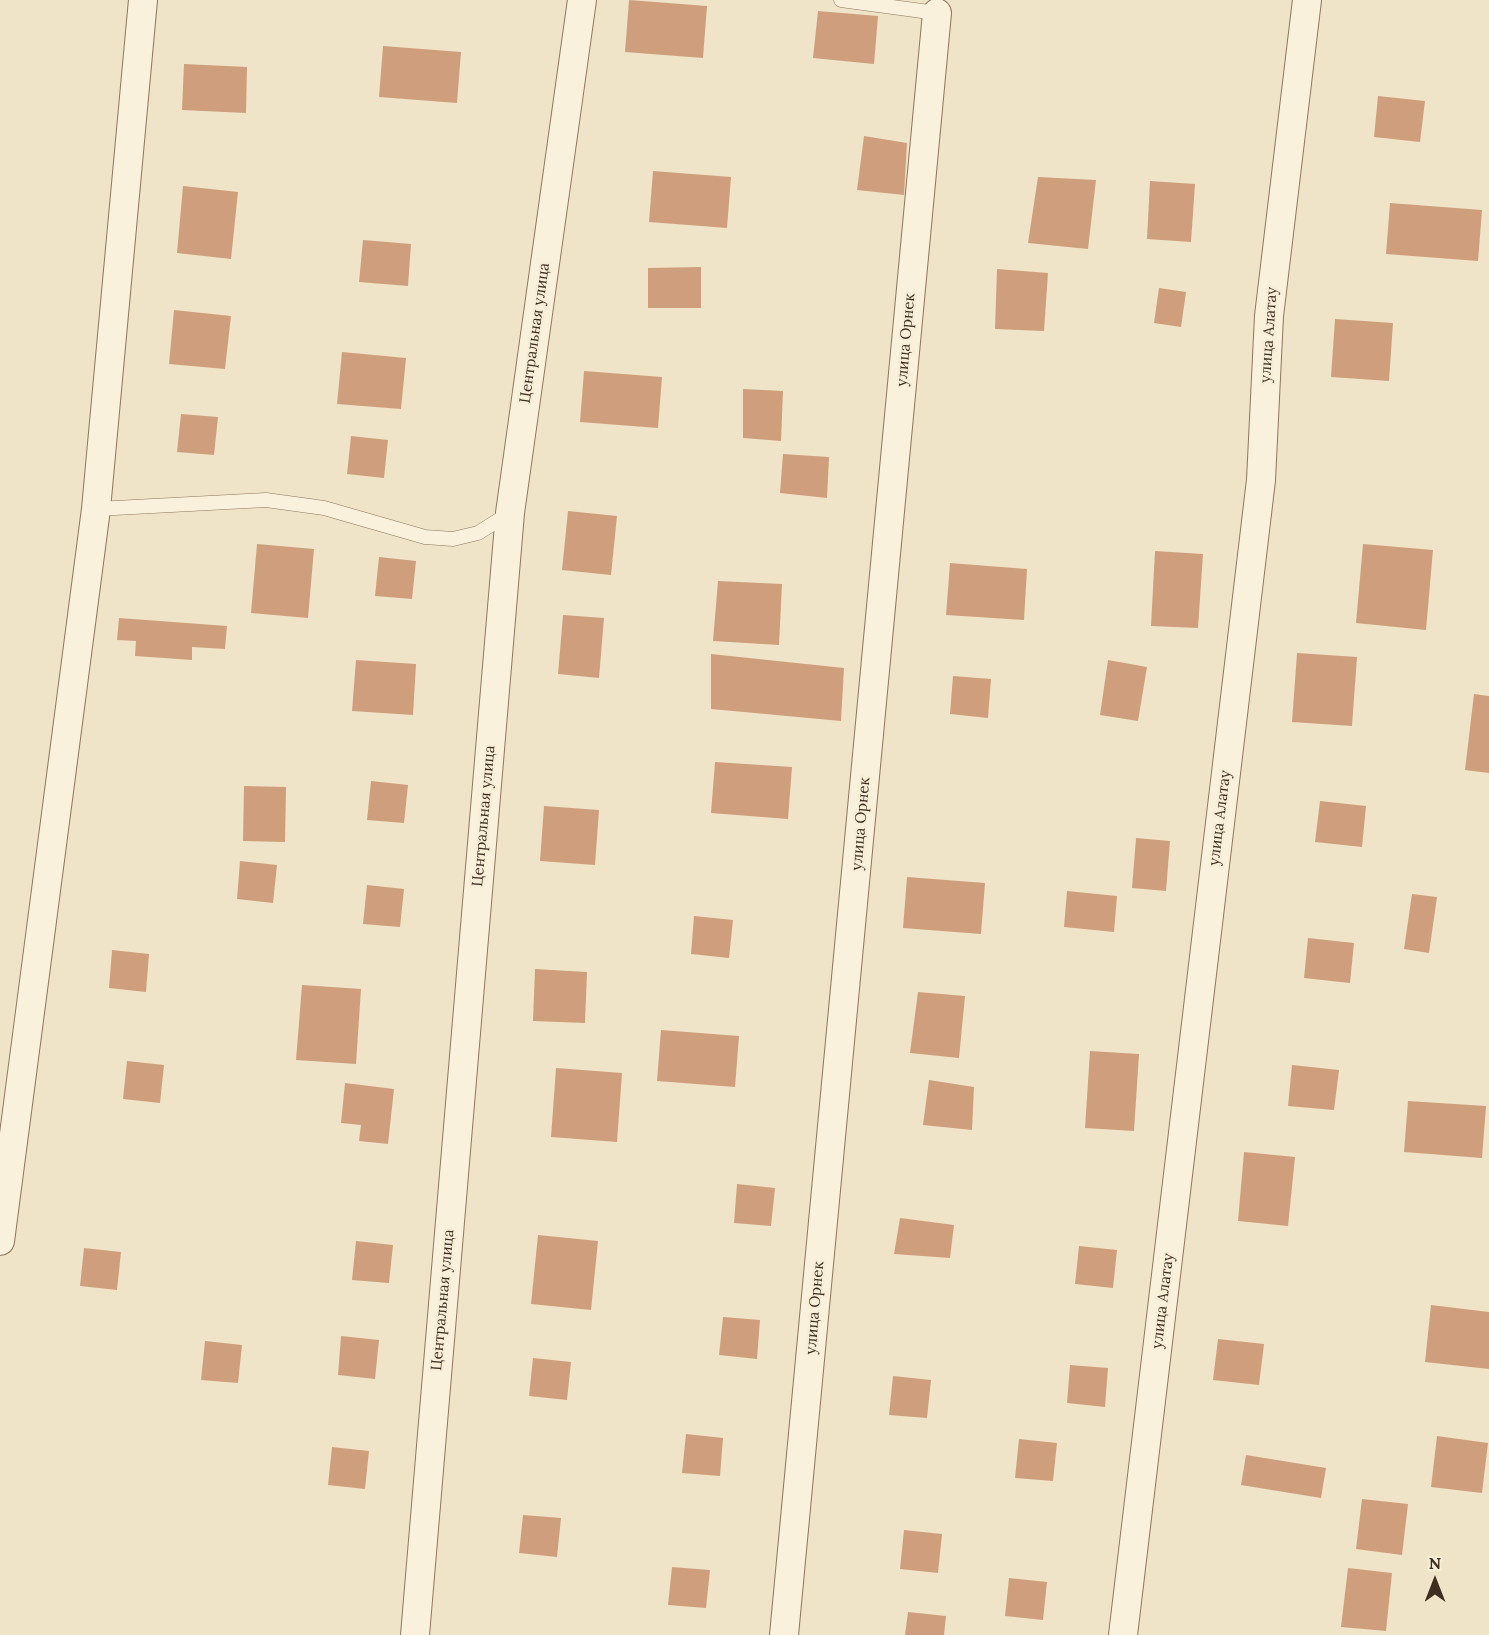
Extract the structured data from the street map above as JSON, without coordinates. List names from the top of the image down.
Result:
{
  "streets": {
    "street": ["Центральная улица", "улица Алатау", "улица Орнек"]
  },
  "north": "top"
}
